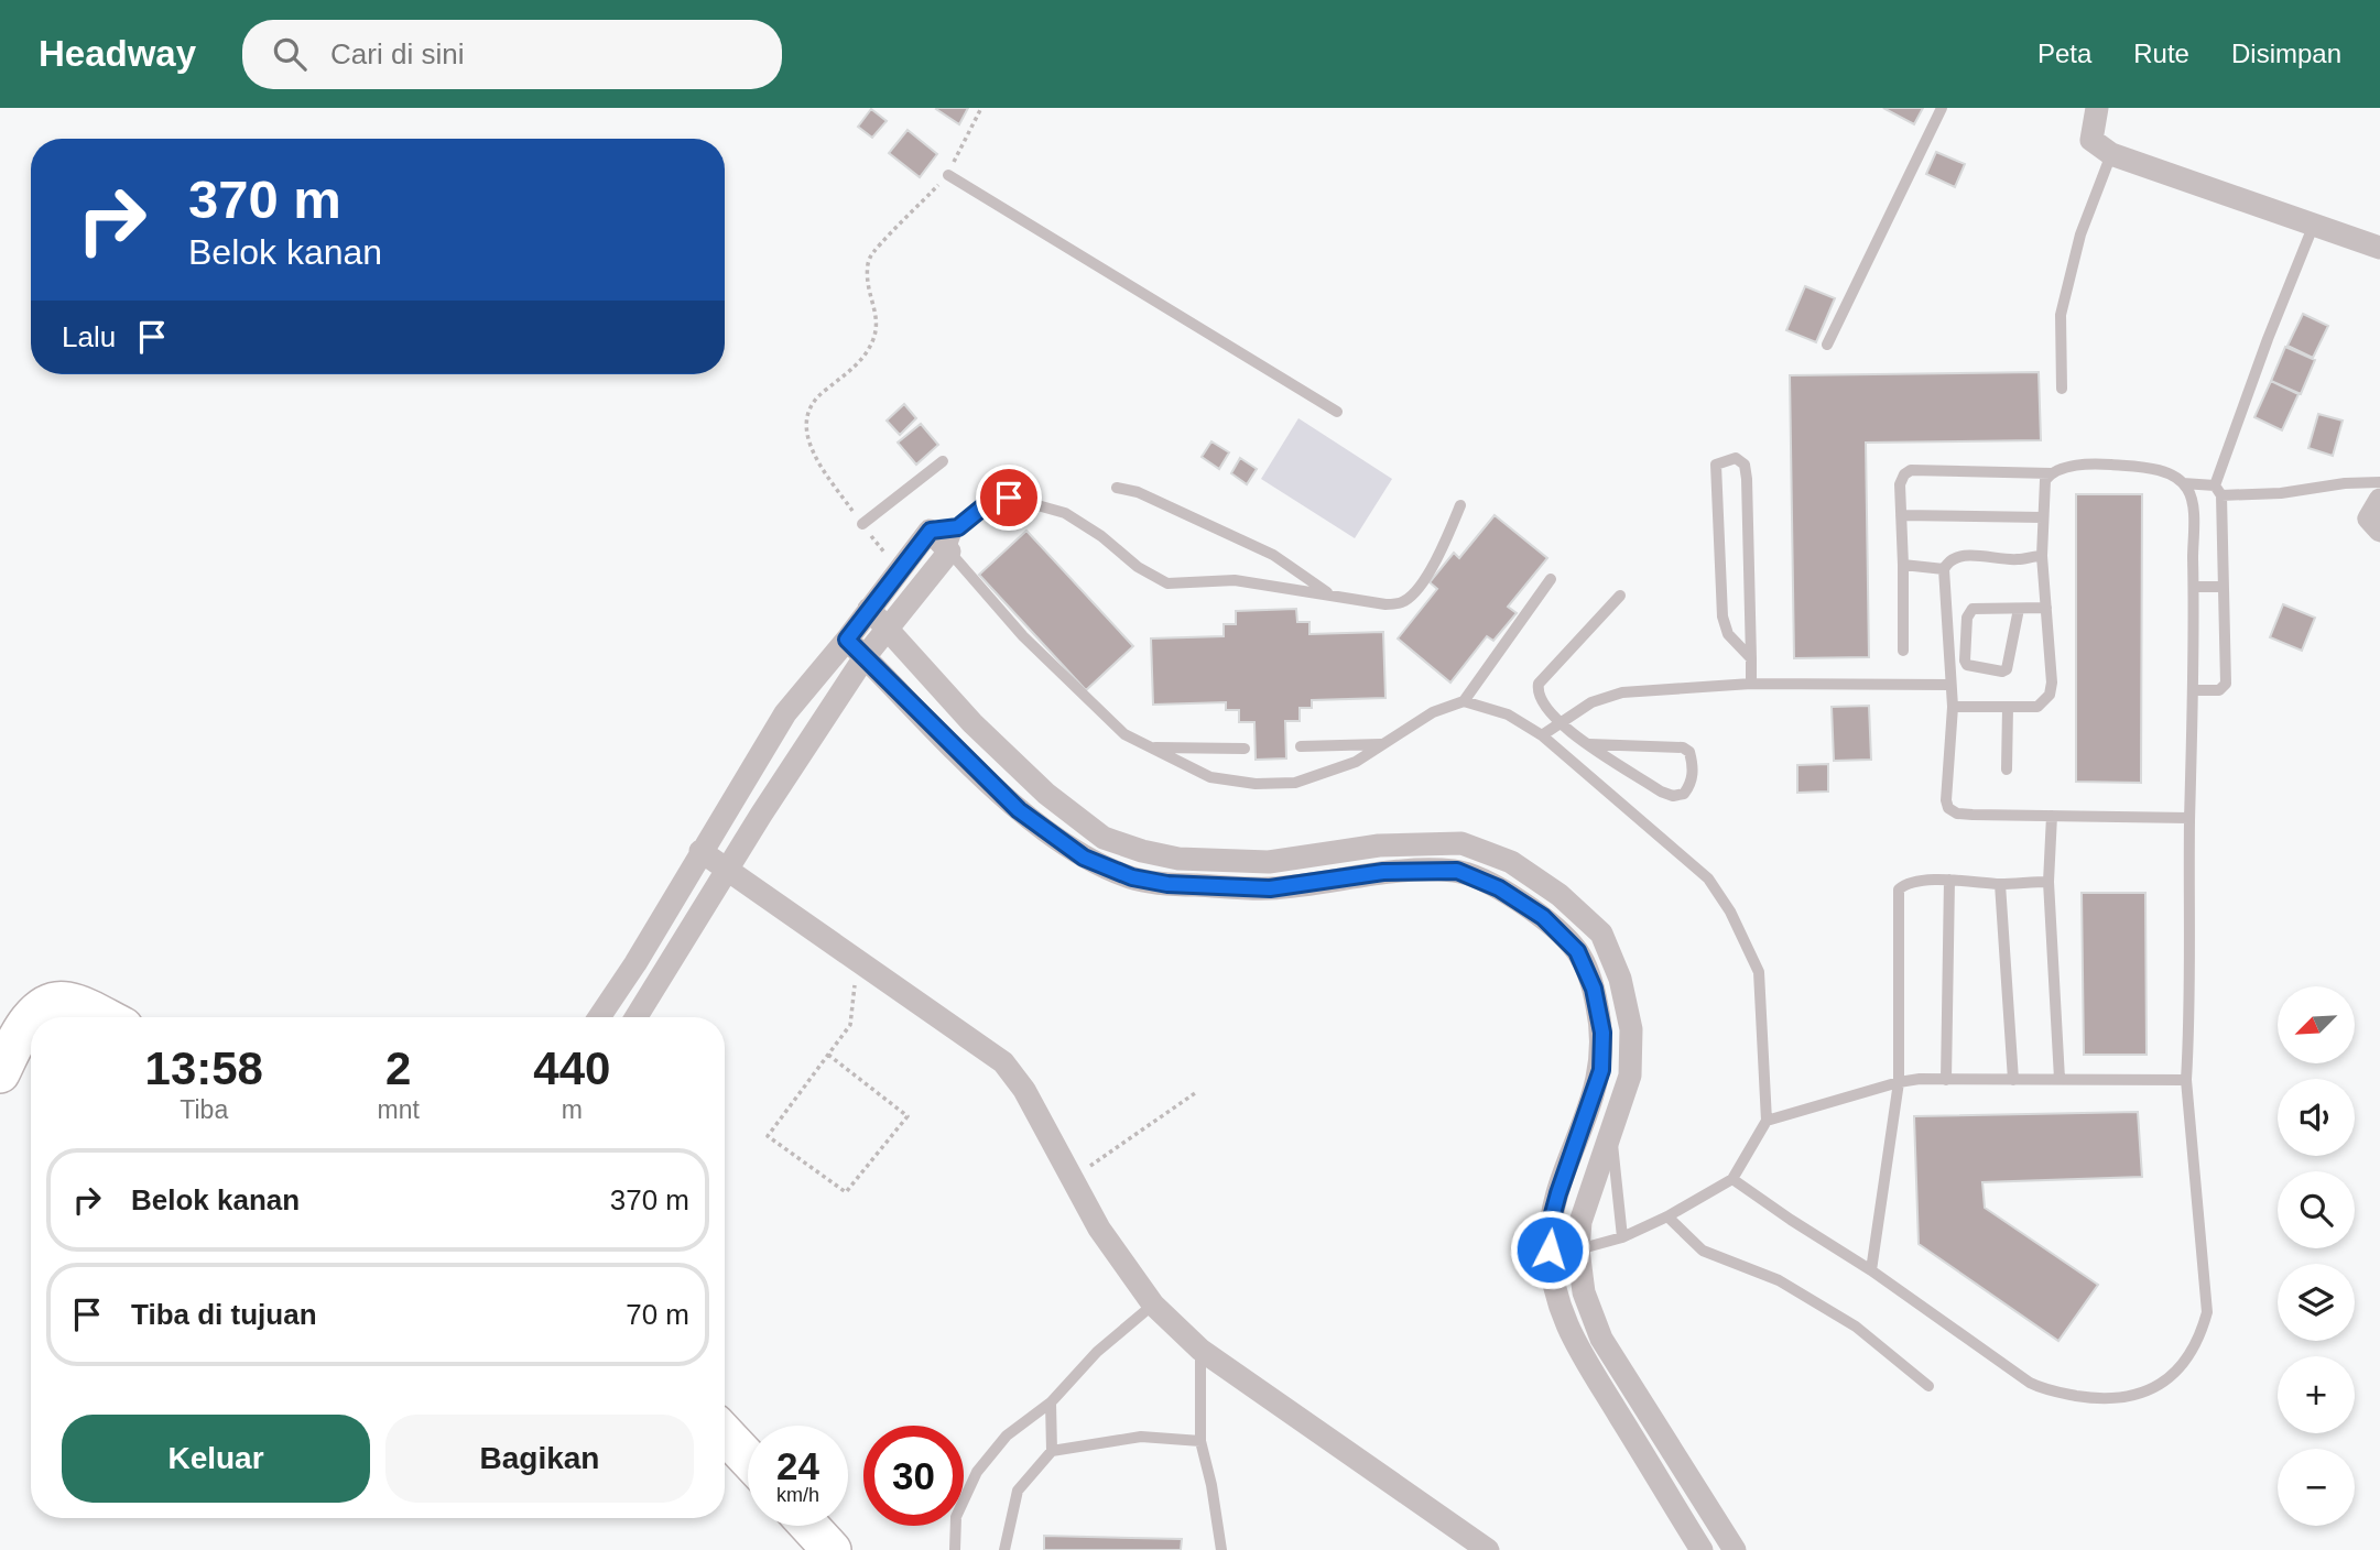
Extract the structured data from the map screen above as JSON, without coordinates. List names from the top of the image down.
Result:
{
  "north": "bottom left",
  "page": {
    "header": "Headway",
    "search": "Cari di sini",
    "nav": ["Peta", "Rute", "Disimpan"],
    "turn": ["370 m", "Belok kanan"],
    "then": "Lalu",
    "map_buttons": ["+", "−"],
    "eta": [
      "13:58",
      "Tiba",
      "2",
      "mnt",
      "440",
      "m"
    ],
    "list": [
      {
        "name": "Belok kanan",
        "value": "370 m"
      },
      {
        "name": "Tiba di tujuan",
        "value": "70 m"
      }
    ],
    "buttons": ["Keluar", "Bagikan"],
    "speed": "24 km/h",
    "limit": "30"
  }
}
